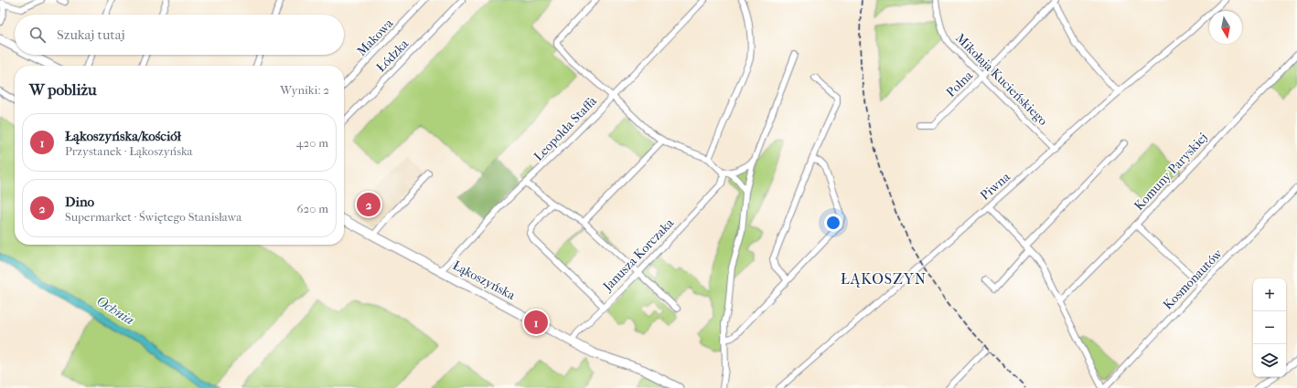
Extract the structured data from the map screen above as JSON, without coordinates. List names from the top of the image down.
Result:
{
  "streets": {
    "street": [
      "Makowa",
      "Łódzka",
      "Mikołaja Kucieńskiego",
      "Polna",
      "Leopolda Staffa",
      "Komuny Paryskiej",
      "Piwna",
      "Janusza Korczaka",
      "Kosmonautów",
      "Łąkoszyńska"
    ]
  },
  "crossings": [
    ["Mikołaja Kucieńskiego", "Polna"],
    ["Mikołaja Kucieńskiego", "Piwna"],
    ["Leopolda Staffa", "Łąkoszyńska"],
    ["Janusza Korczaka", "Łąkoszyńska"]
  ],
  "districts": ["ŁĄKOSZYN"],
  "water": ["Ochnia"],
  "north": "bottom",
  "page": {
    "search": "Szukaj tutaj",
    "heading": ["W pobliżu", "Wyniki: 2"],
    "list": [
      {
        "mark": "1",
        "name": "Łąkoszyńska/kościół",
        "note": "Przystanek · Łąkoszyńska",
        "value": "420 m"
      },
      {
        "mark": "2",
        "name": "Dino",
        "note": "Supermarket · Świętego Stanisława",
        "value": "620 m"
      }
    ],
    "pins": ["2", "1"],
    "map_buttons": ["+", "−"]
  }
}
